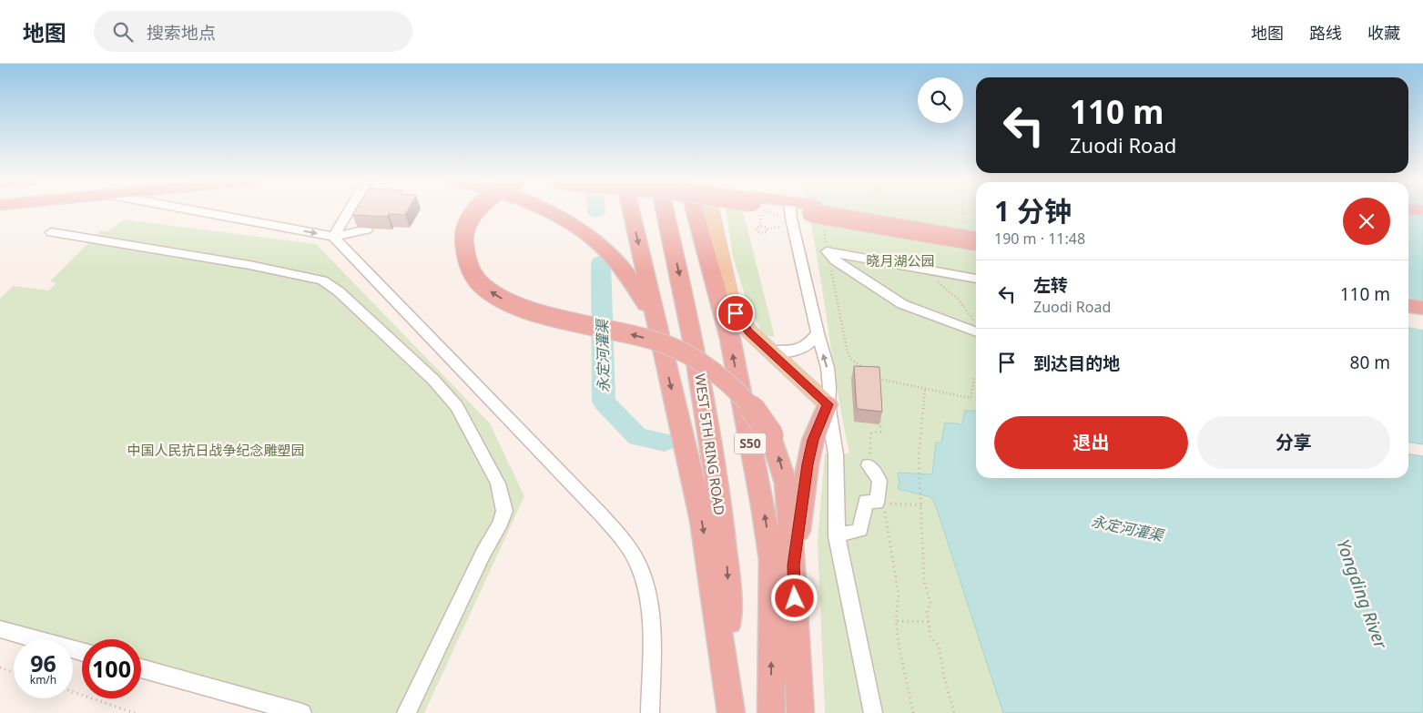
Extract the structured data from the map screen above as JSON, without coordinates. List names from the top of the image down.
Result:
{
  "streets": {
    "highway": ["S50", "WEST 5TH RING ROAD"]
  },
  "water": ["永定河灌渠", "Yongding River"],
  "parks": ["晓月湖公园", "中国人民抗日战争纪念雕塑园"],
  "page": {
    "header": "地图",
    "search": "搜索地点",
    "nav": ["地图", "路线", "收藏"],
    "turn": ["110 m", "Zuodi Road"],
    "heading": ["1 分钟", "190 m · 11:48"],
    "list": [
      {
        "name": "左转",
        "note": "Zuodi Road",
        "value": "110 m"
      },
      {
        "name": "到达目的地",
        "value": "80 m"
      }
    ],
    "buttons": ["退出", "分享"],
    "speed": "96 km/h",
    "limit": "100"
  }
}
